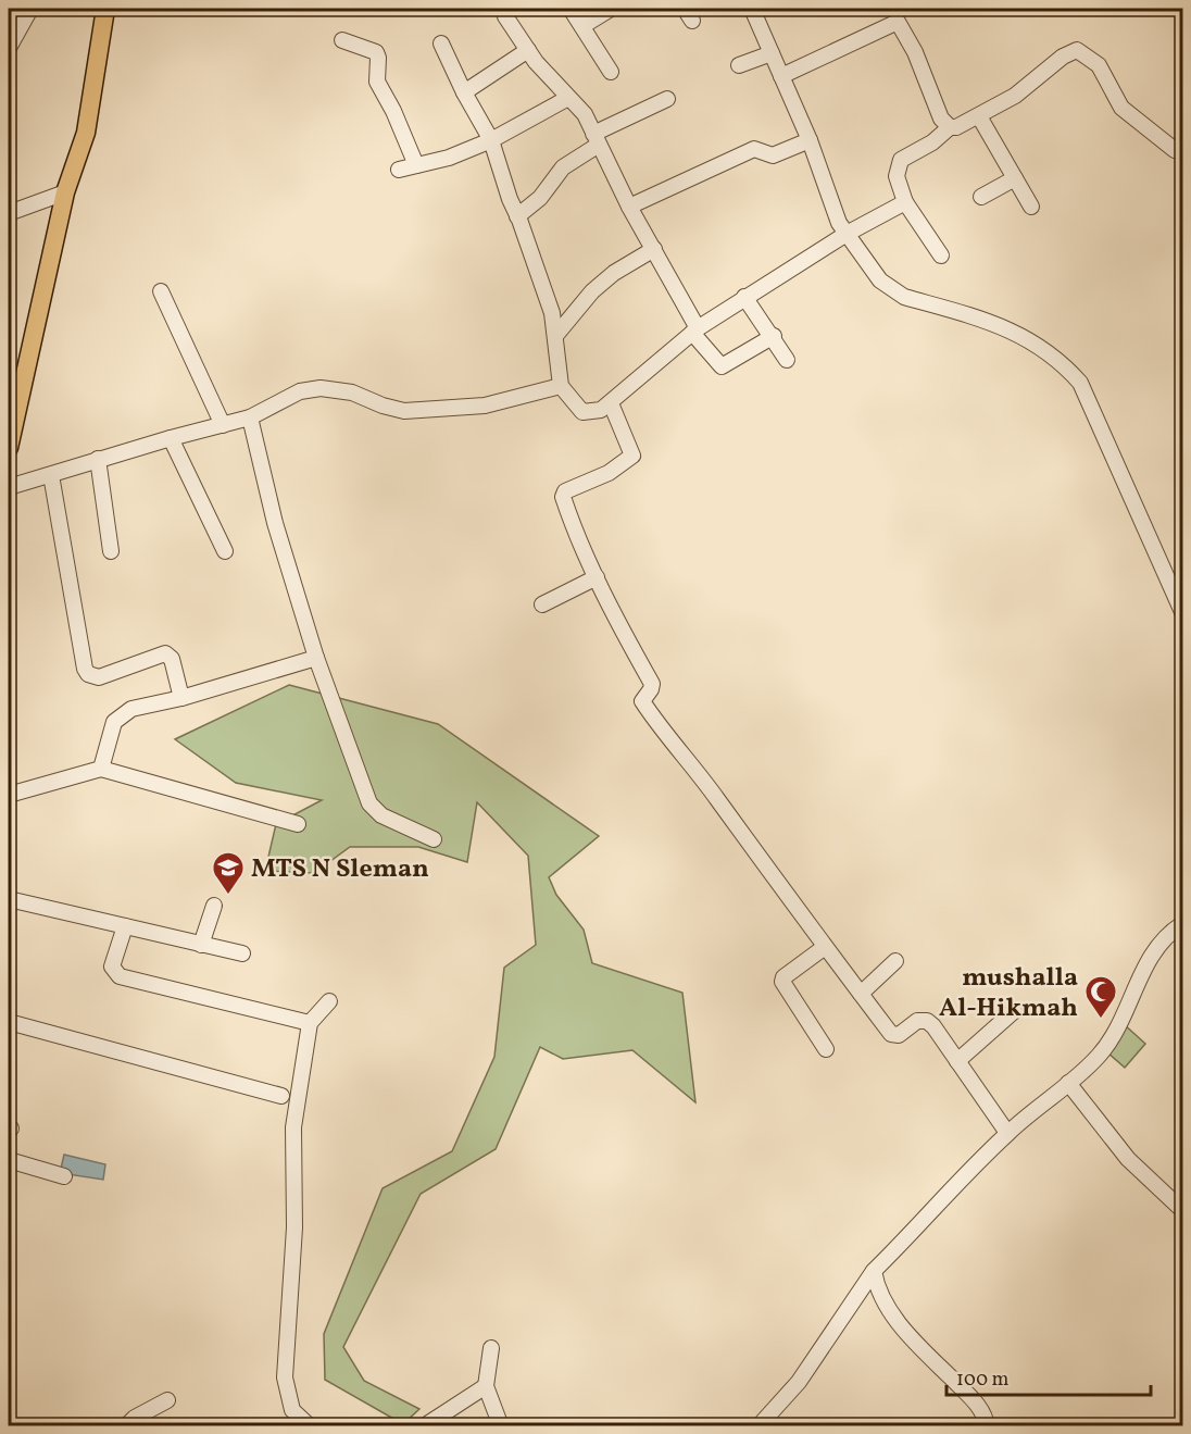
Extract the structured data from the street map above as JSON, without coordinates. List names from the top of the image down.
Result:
{
  "places": {
    "school or university": ["MTS N Sleman"],
    "mosque": ["mushalla Al-Hikmah"]
  },
  "scale_bar": "100 m"
}
